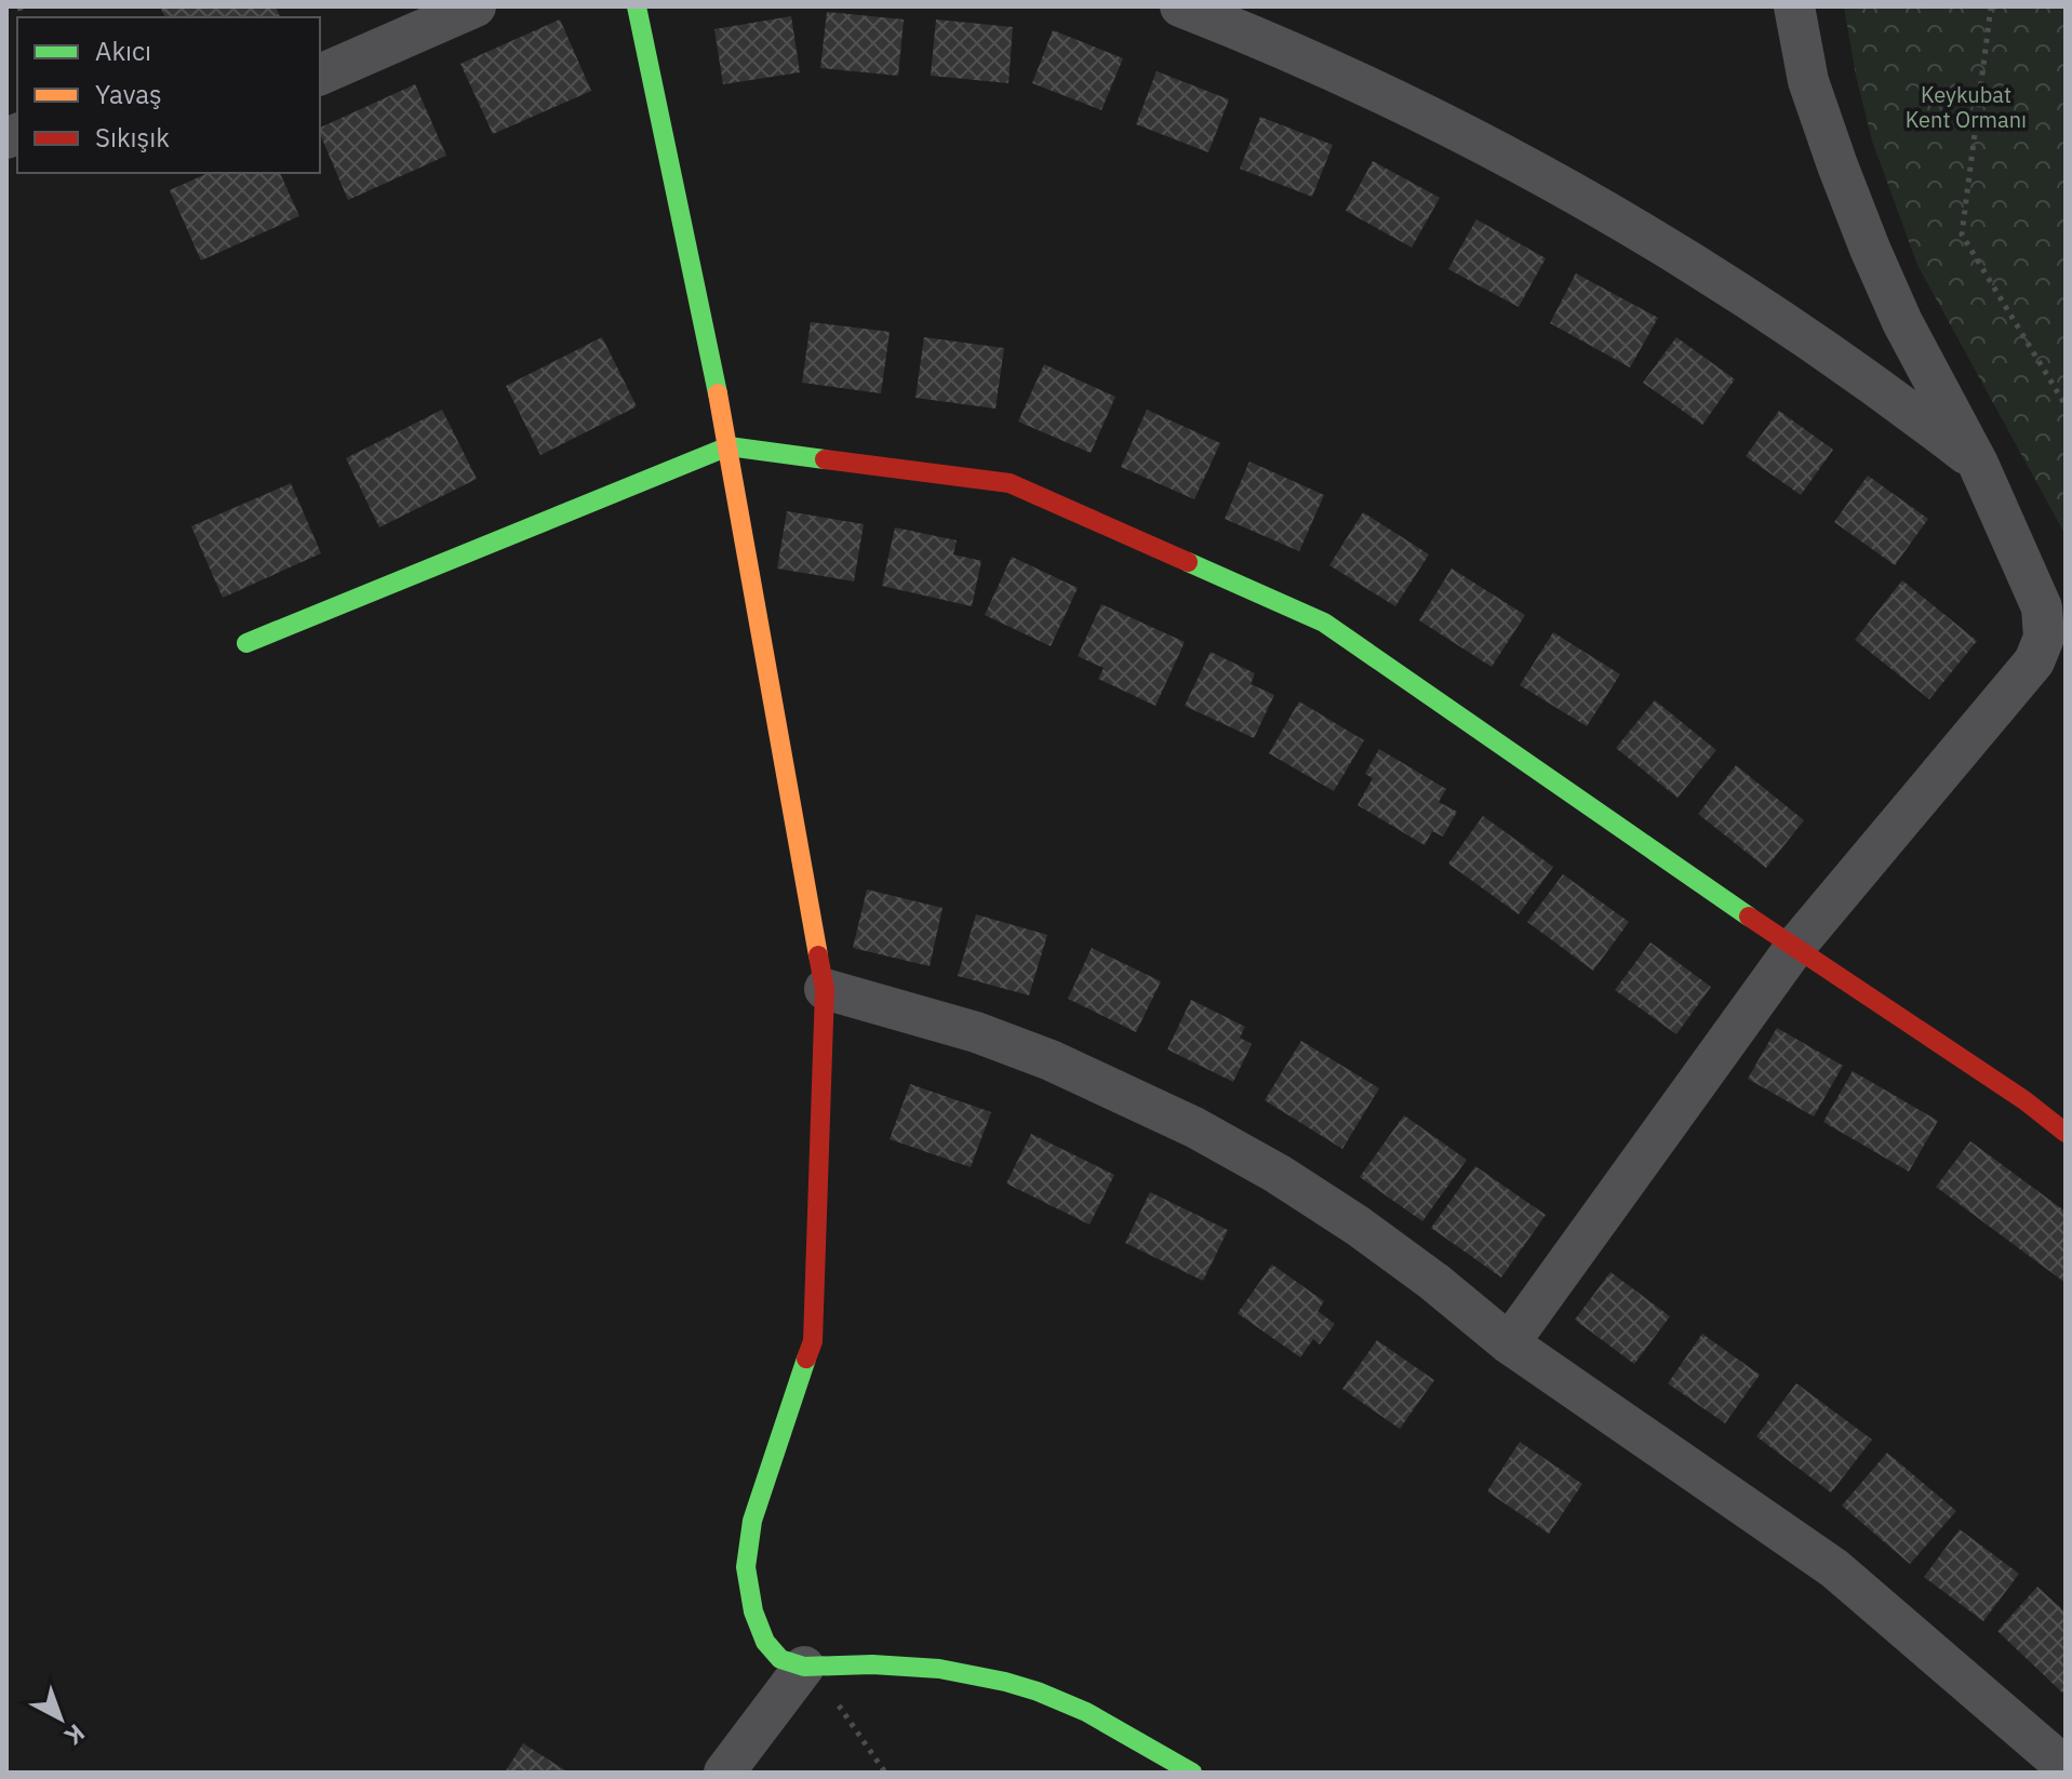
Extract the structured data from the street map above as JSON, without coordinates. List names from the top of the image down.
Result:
{
  "parks": ["Keykubat Kent Ormanı"],
  "legend": ["Akıcı", "Yavaş", "Sıkışık"],
  "north": "bottom right"
}
